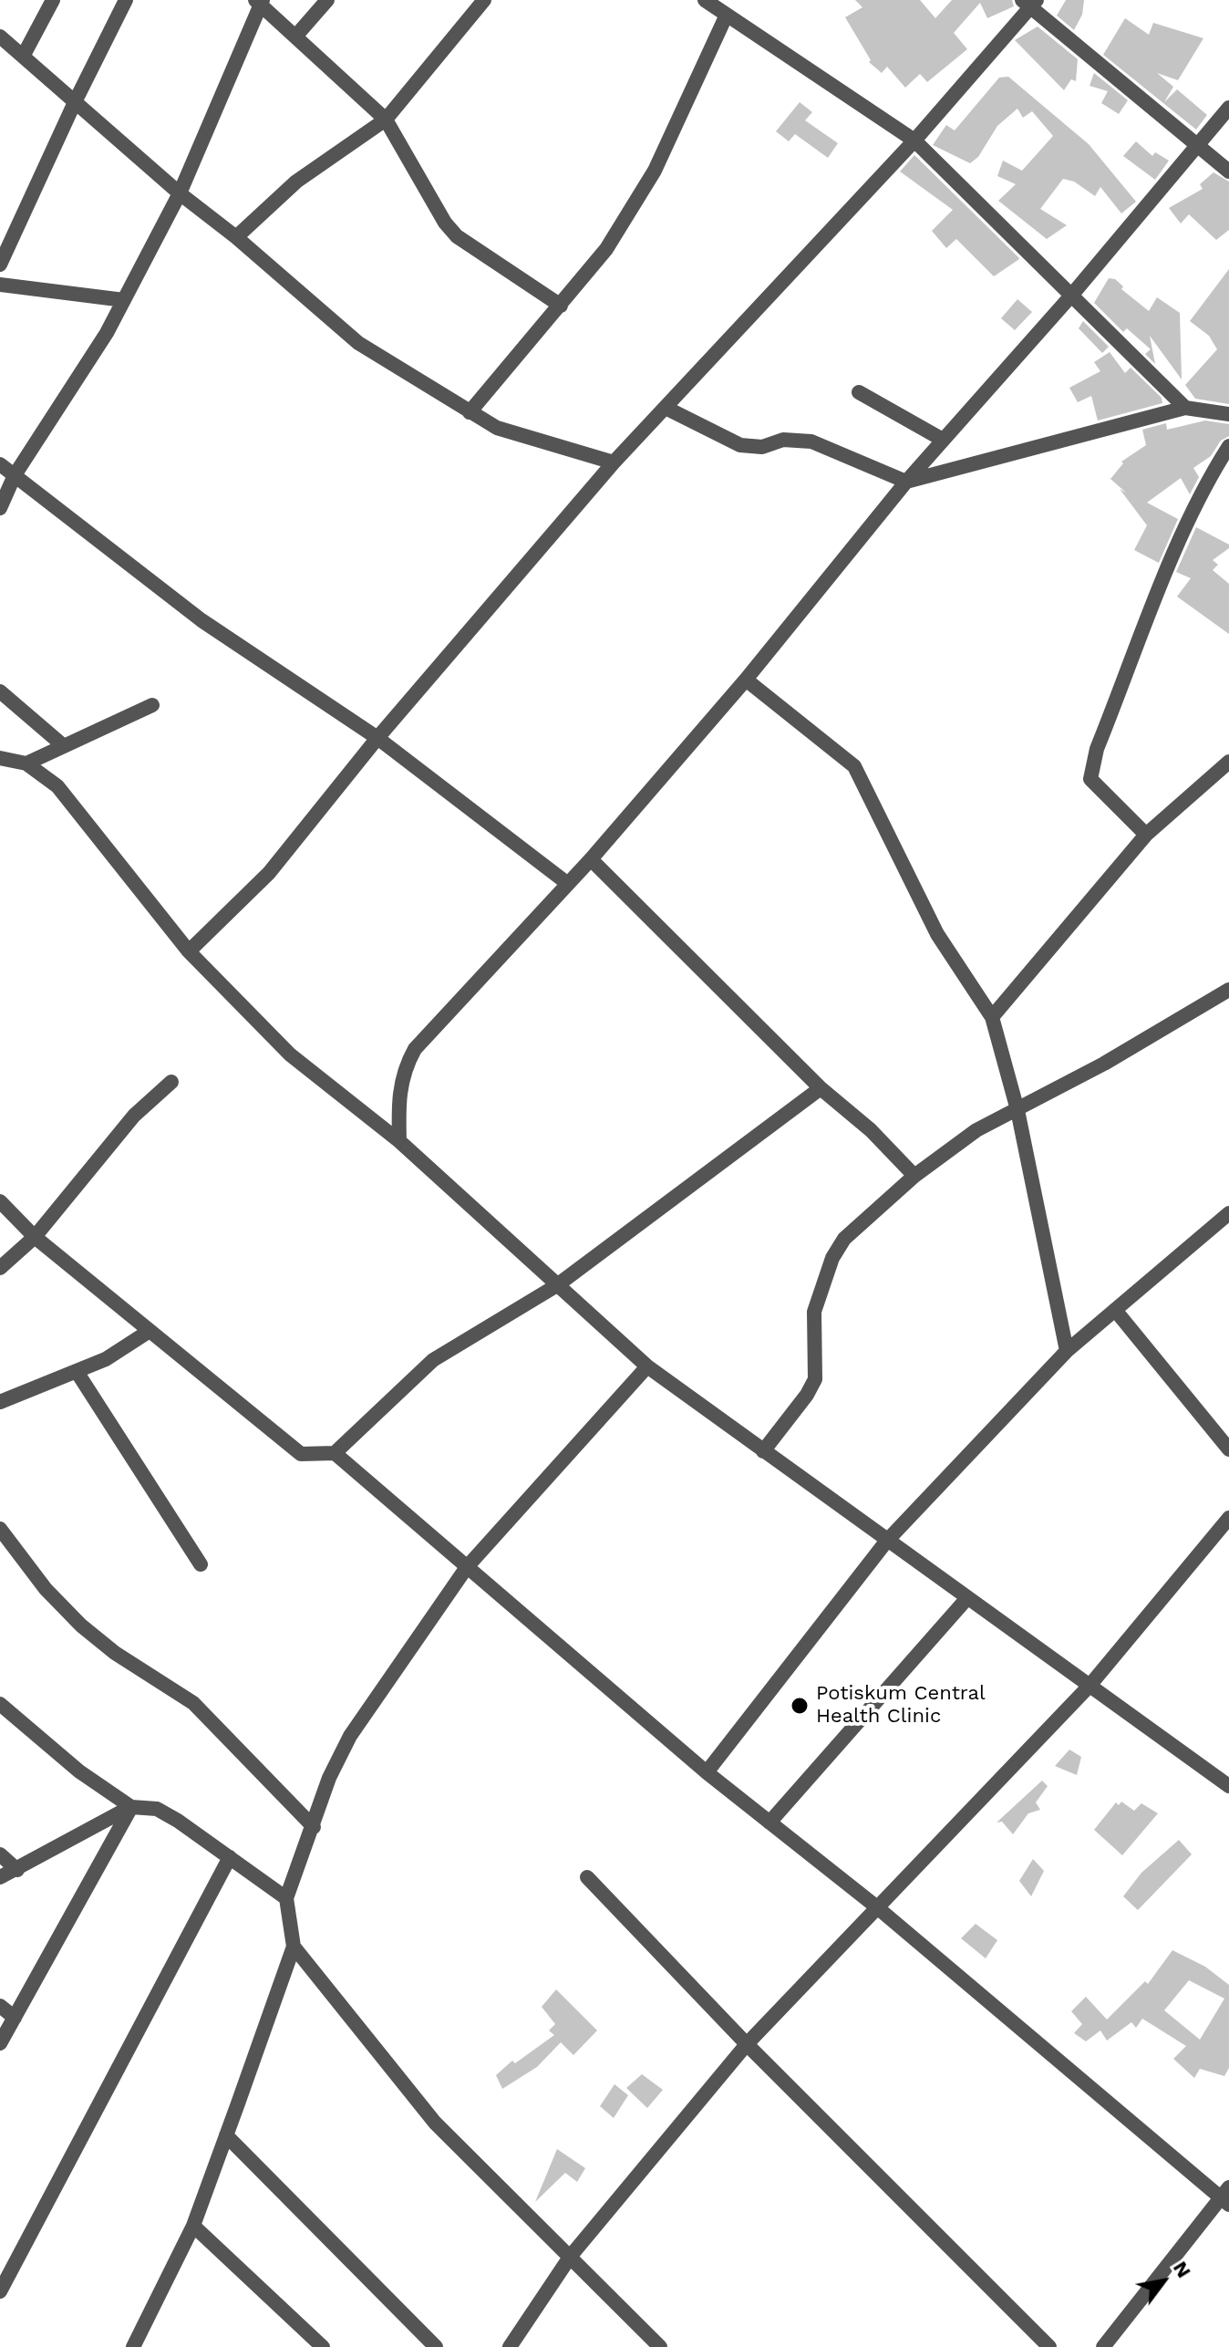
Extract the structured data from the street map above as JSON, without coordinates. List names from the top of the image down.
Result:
{
  "places": ["Potiskum Central Health Clinic"],
  "north": "top right"
}
